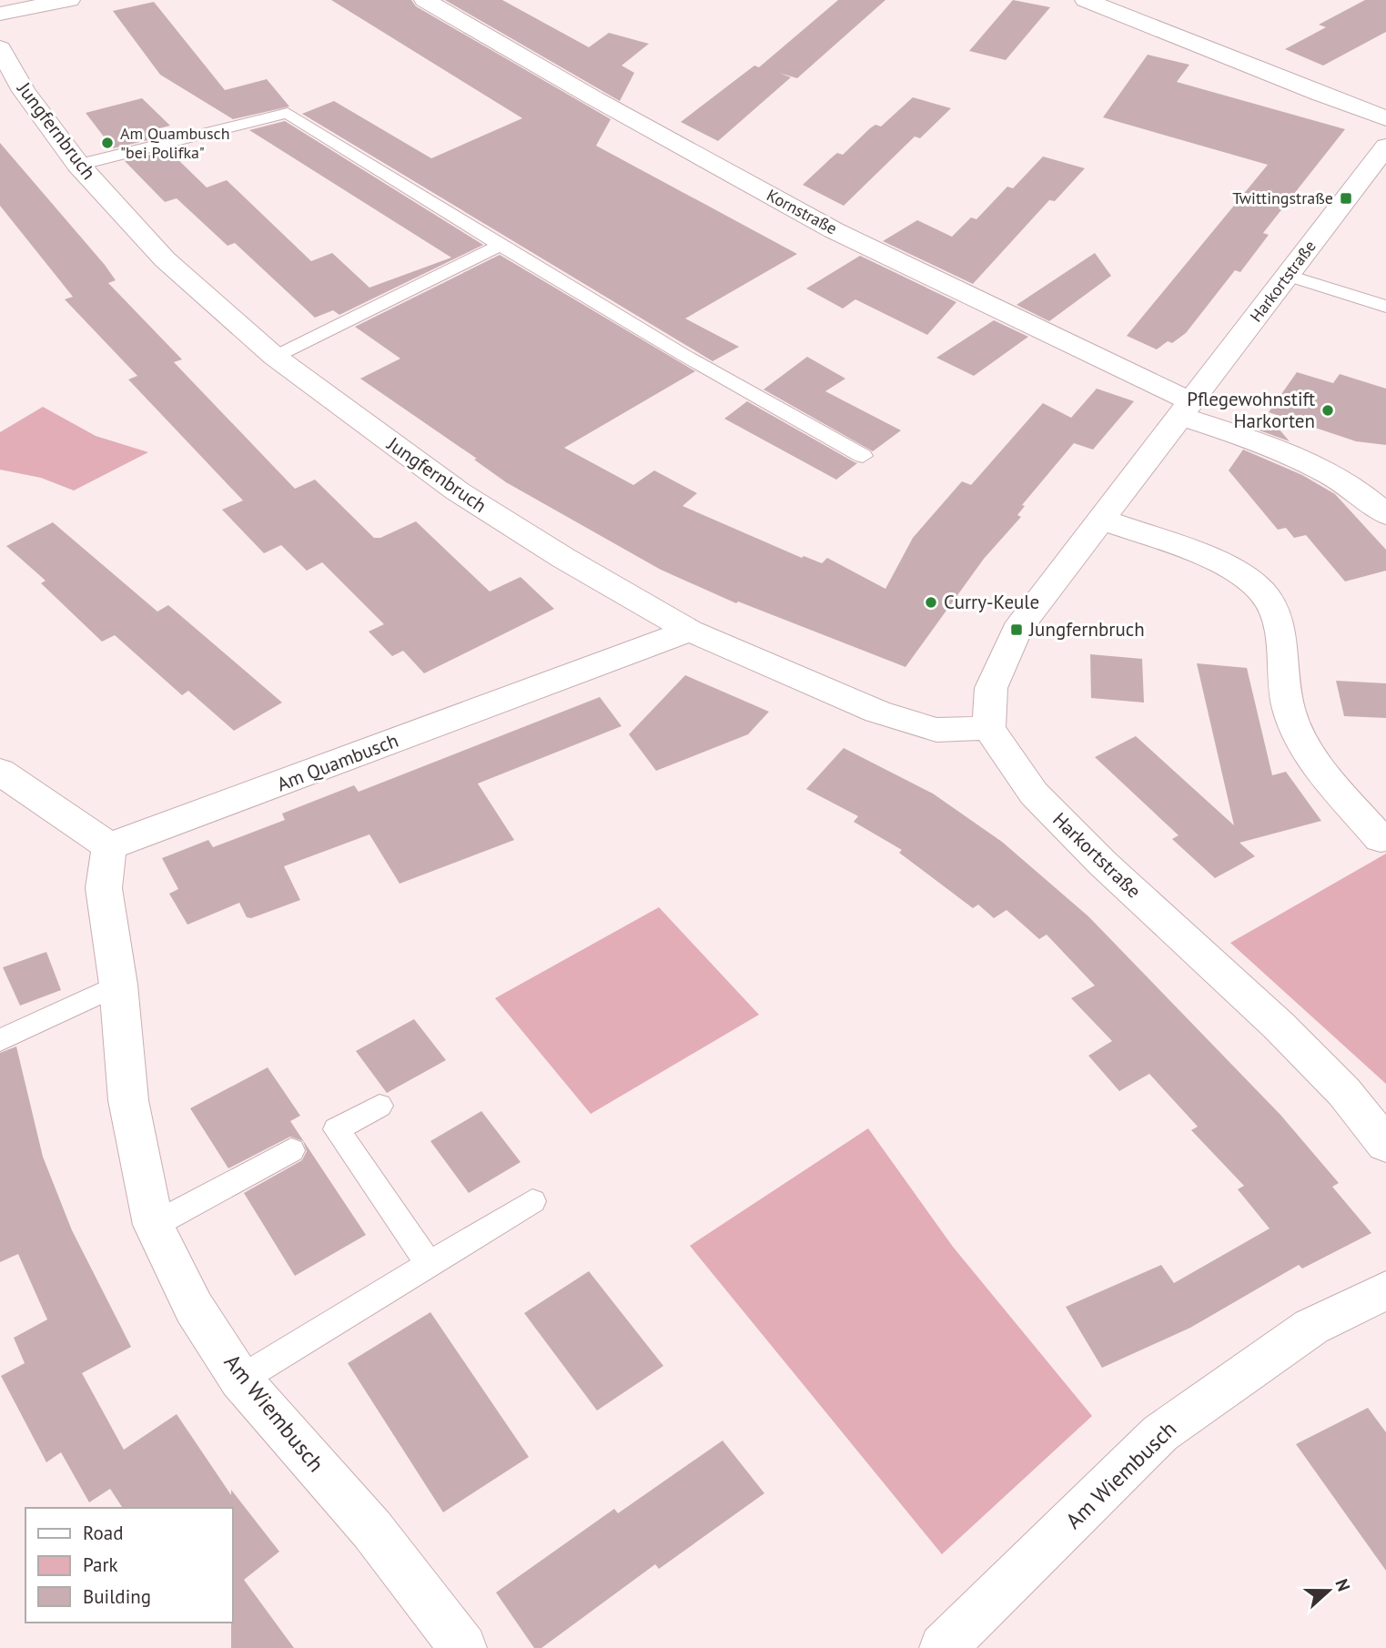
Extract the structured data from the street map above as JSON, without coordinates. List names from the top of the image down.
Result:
{
  "streets": {
    "street": [
      "Jungfernbruch",
      "Kornstraße",
      "Harkortstraße",
      "Am Quambusch",
      "Am Wiembusch"
    ]
  },
  "crossings": [
    ["Jungfernbruch", "Harkortstraße"],
    ["Jungfernbruch", "Am Quambusch"],
    ["Kornstraße", "Harkortstraße"],
    ["Am Quambusch", "Am Wiembusch"]
  ],
  "places": {
    "other": ["Am Quambusch \"bei Polifka\"", "Pflegewohnstift Harkorten", "Curry-Keule"],
    "transit": ["Twittingstraße", "Jungfernbruch"]
  },
  "legend": ["Road", "Park", "Building"],
  "north": "right"
}
